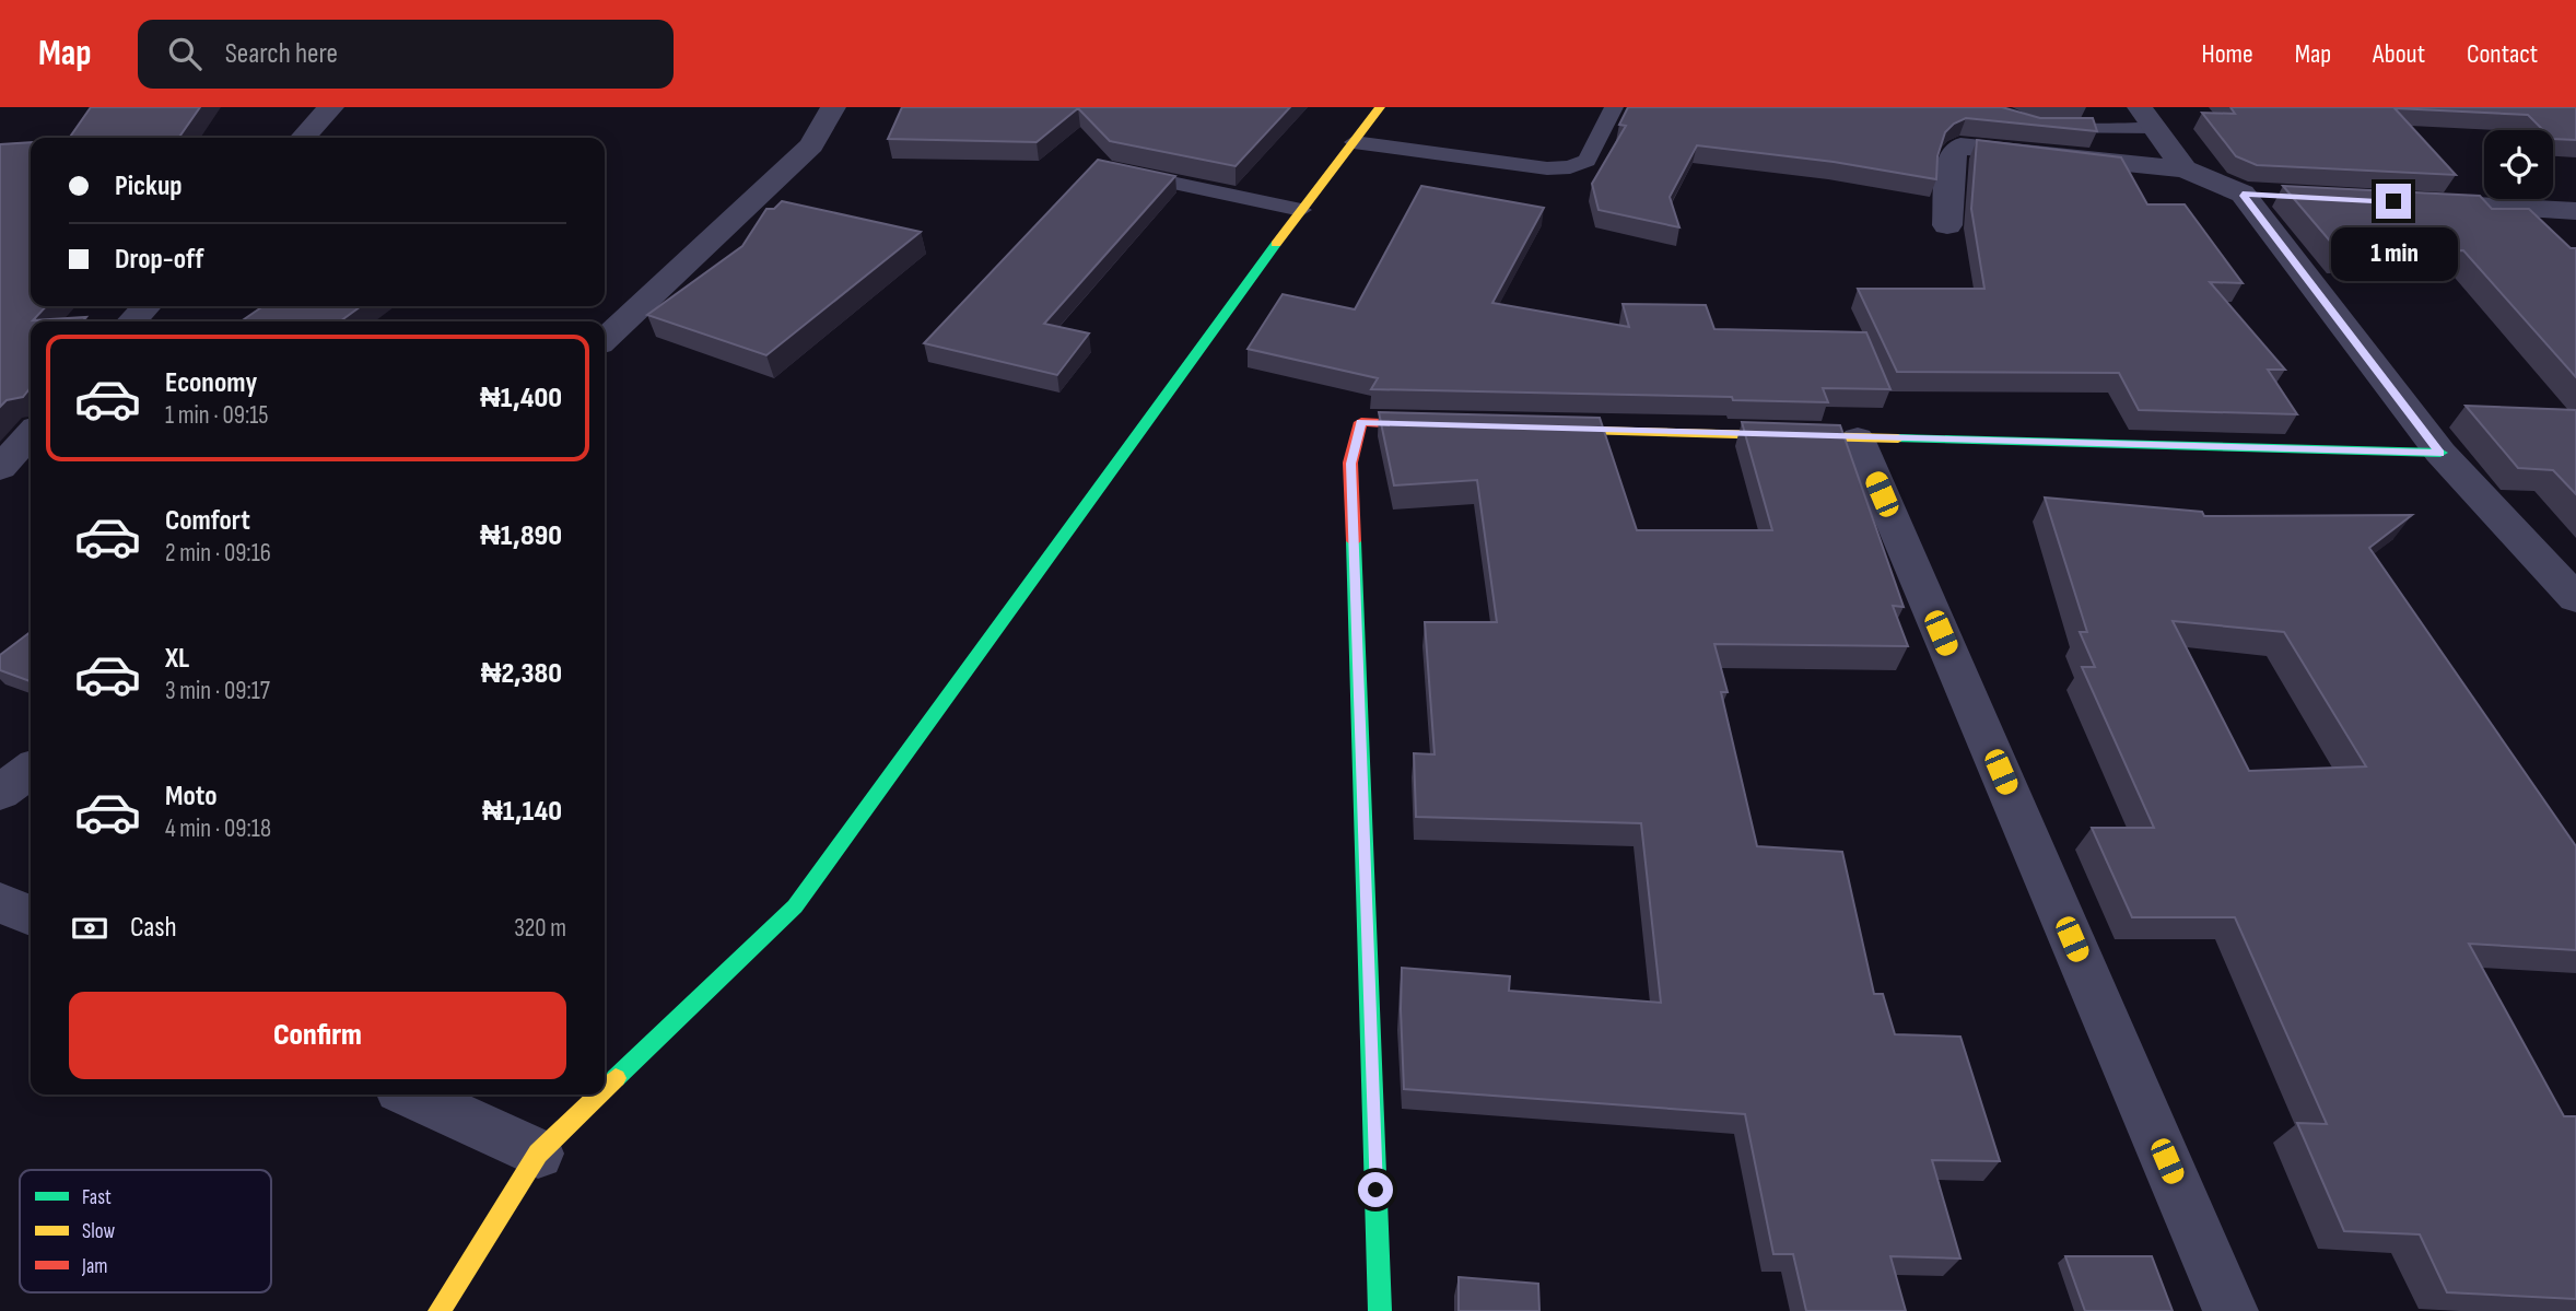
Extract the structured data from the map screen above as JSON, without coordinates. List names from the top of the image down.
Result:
{
  "legend": ["Fast", "Slow", "Jam"],
  "page": {
    "header": "Map",
    "search": "Search here",
    "nav": [
      "Home",
      "Map",
      "About",
      "Contact"
    ],
    "banner": ["Pickup", "Drop-off"],
    "bubble": "1 min",
    "list": [
      {
        "name": "Economy",
        "note": "1 min · 09:15",
        "value": "₦1,400"
      },
      {
        "name": "Comfort",
        "note": "2 min · 09:16",
        "value": "₦1,890"
      },
      {
        "name": "XL",
        "note": "3 min · 09:17",
        "value": "₦2,380"
      },
      {
        "name": "Moto",
        "note": "4 min · 09:18",
        "value": "₦1,140"
      }
    ],
    "pay": ["Cash", "320 m"],
    "buttons": "Confirm"
  }
}
